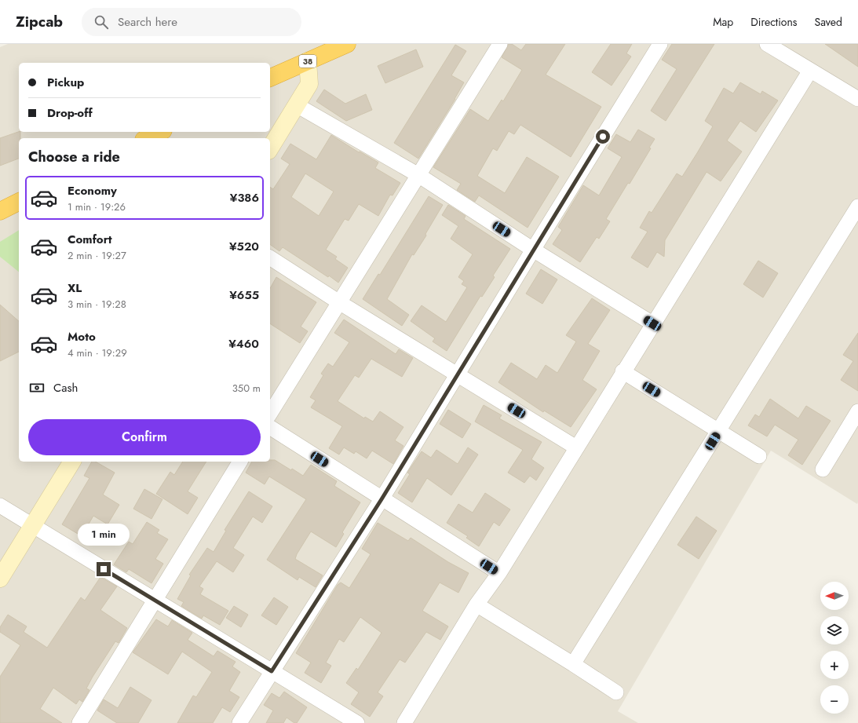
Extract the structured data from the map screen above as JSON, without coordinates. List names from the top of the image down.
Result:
{
  "streets": {
    "highway": ["38"]
  },
  "north": "left",
  "page": {
    "header": "Zipcab",
    "search": "Search here",
    "nav": ["Map", "Directions", "Saved"],
    "banner": ["Pickup", "Drop-off"],
    "heading": "Choose a ride",
    "list": [
      {
        "name": "Economy",
        "note": "1 min · 19:26",
        "value": "¥386"
      },
      {
        "name": "Comfort",
        "note": "2 min · 19:27",
        "value": "¥520"
      },
      {
        "name": "XL",
        "note": "3 min · 19:28",
        "value": "¥655"
      },
      {
        "name": "Moto",
        "note": "4 min · 19:29",
        "value": "¥460"
      }
    ],
    "pay": ["Cash", "350 m"],
    "buttons": "Confirm",
    "bubble": "1 min",
    "map_buttons": ["+", "−"]
  }
}
